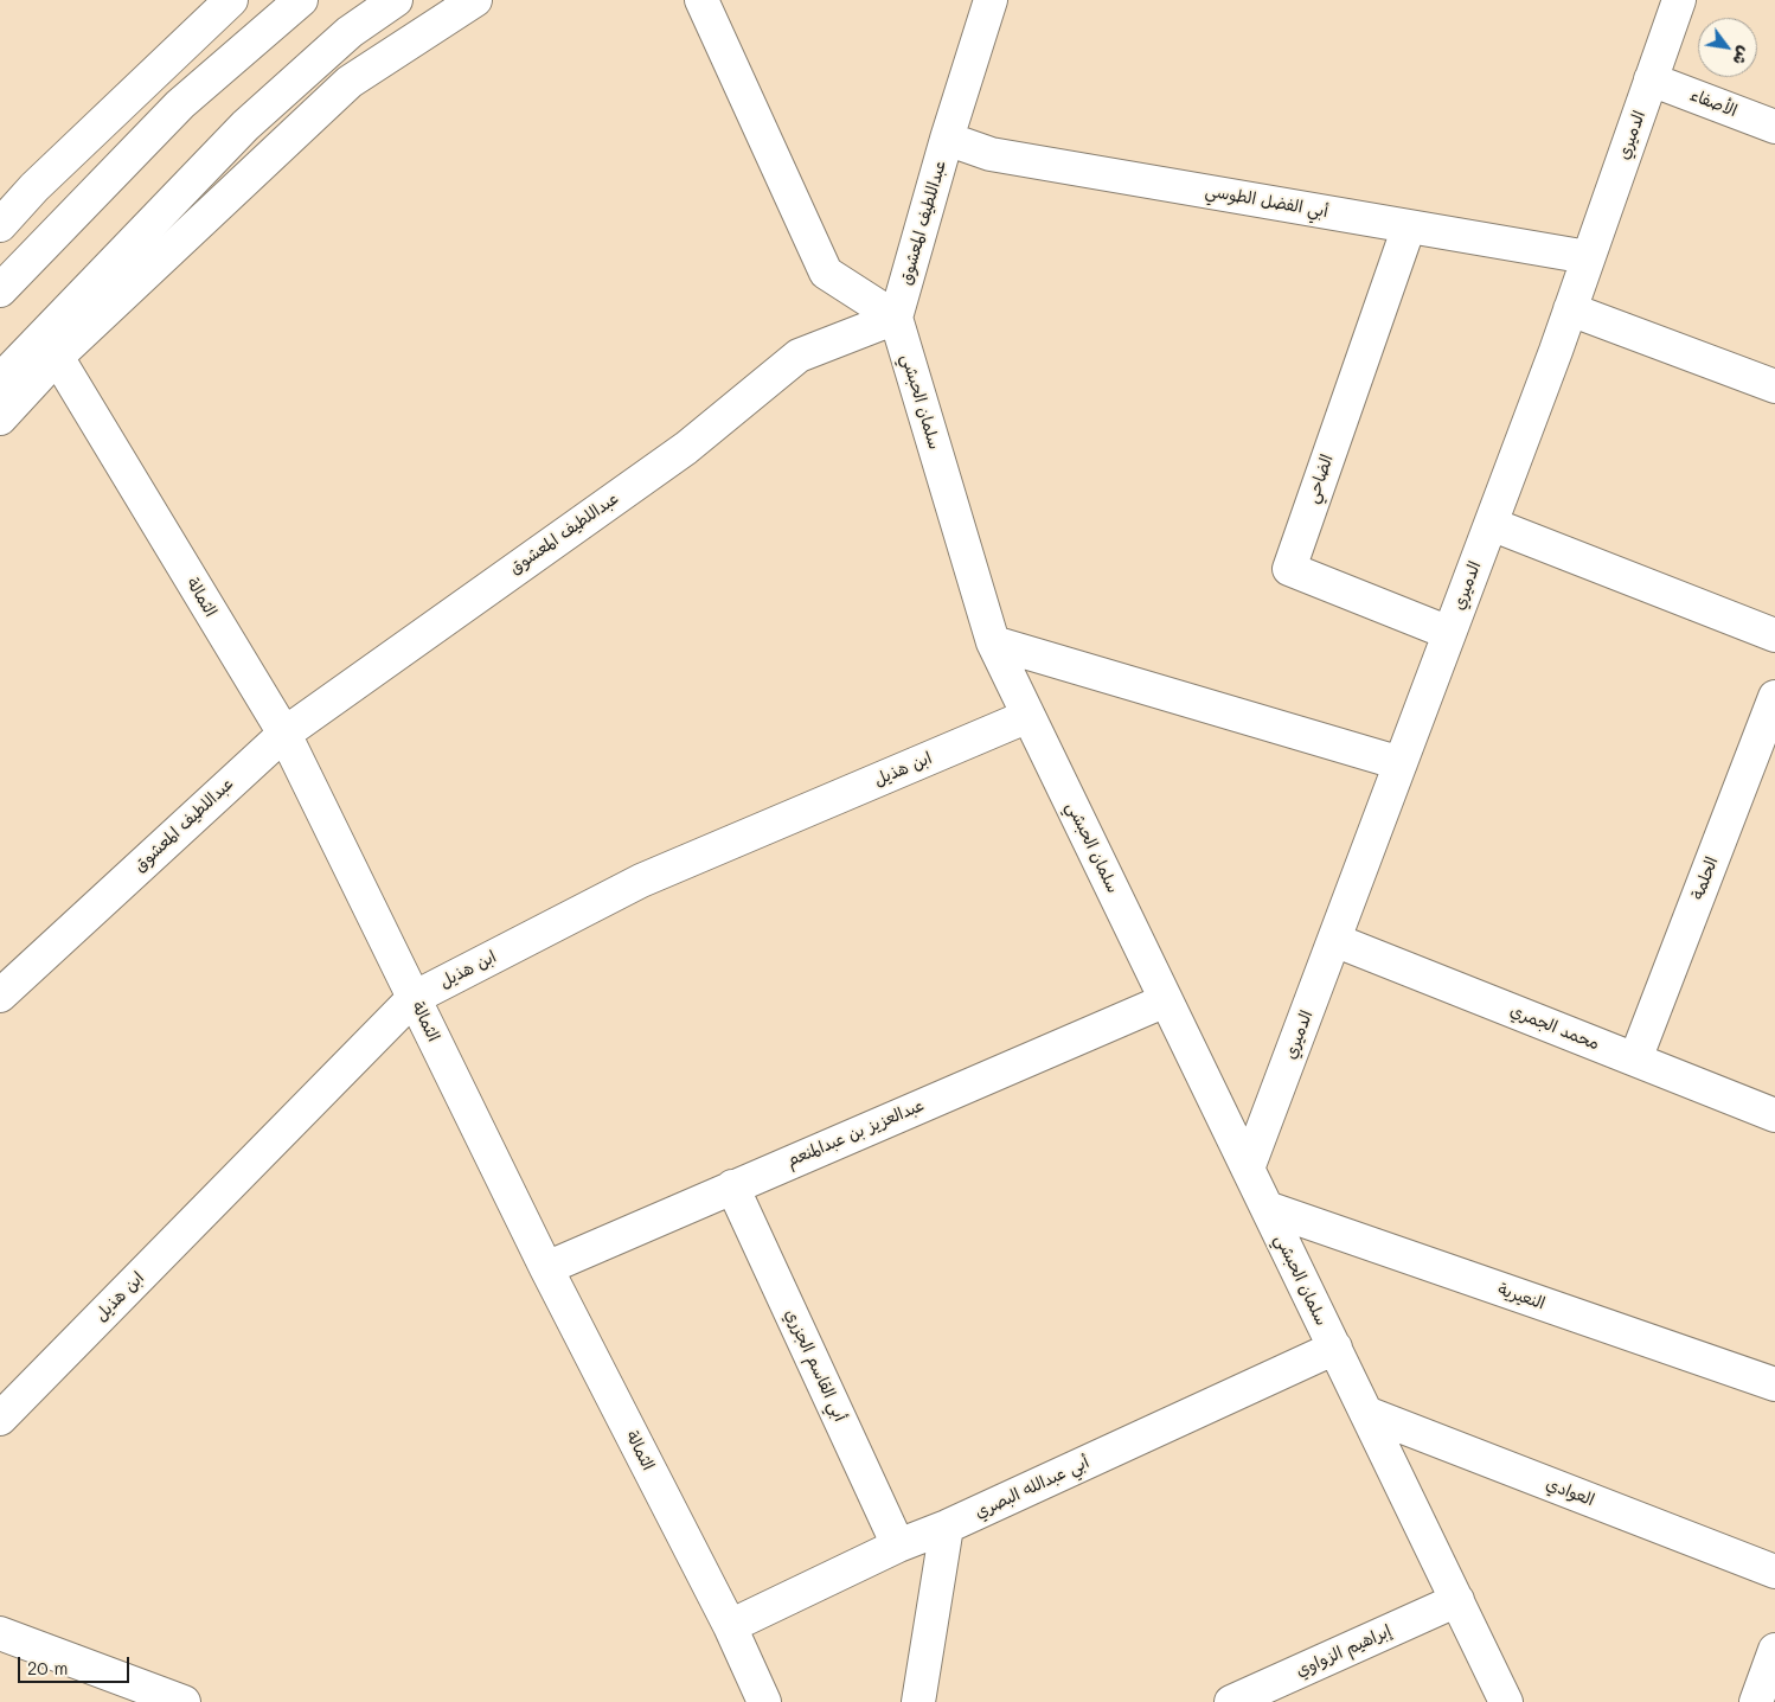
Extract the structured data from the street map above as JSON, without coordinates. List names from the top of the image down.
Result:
{
  "streets": {
    "main road": [
      "الأصفاء",
      "الدميري",
      "أبي الفضل الطوسي",
      "عبداللطيف المعشوق",
      "سلمان الحبشي",
      "الضاحي",
      "الثمالة",
      "ابن هذيل",
      "الحلمة",
      "محمد الجمري",
      "عبدالعزيز بن عبدالمنعم",
      "النعيرية",
      "أبي القاسم الجزري",
      "أبي عبدالله البصري",
      "العوادي",
      "إبراهيم الزواوي"
    ]
  },
  "crossings": [
    ["الأصفاء", "الدميري"],
    ["الدميري", "أبي الفضل الطوسي"],
    ["الدميري", "سلمان الحبشي"],
    ["الدميري", "الضاحي"],
    ["الدميري", "محمد الجمري"],
    ["أبي الفضل الطوسي", "عبداللطيف المعشوق"],
    ["أبي الفضل الطوسي", "الضاحي"],
    ["عبداللطيف المعشوق", "سلمان الحبشي"],
    ["عبداللطيف المعشوق", "الثمالة"],
    ["سلمان الحبشي", "ابن هذيل"],
    ["سلمان الحبشي", "عبدالعزيز بن عبدالمنعم"],
    ["سلمان الحبشي", "النعيرية"],
    ["سلمان الحبشي", "أبي عبدالله البصري"],
    ["سلمان الحبشي", "العوادي"],
    ["سلمان الحبشي", "إبراهيم الزواوي"],
    ["الثمالة", "ابن هذيل"],
    ["الثمالة", "عبدالعزيز بن عبدالمنعم"],
    ["الثمالة", "أبي عبدالله البصري"],
    ["الحلمة", "محمد الجمري"],
    ["عبدالعزيز بن عبدالمنعم", "أبي القاسم الجزري"],
    ["أبي القاسم الجزري", "أبي عبدالله البصري"]
  ],
  "scale_bar": "20 m",
  "north": "bottom right"
}
